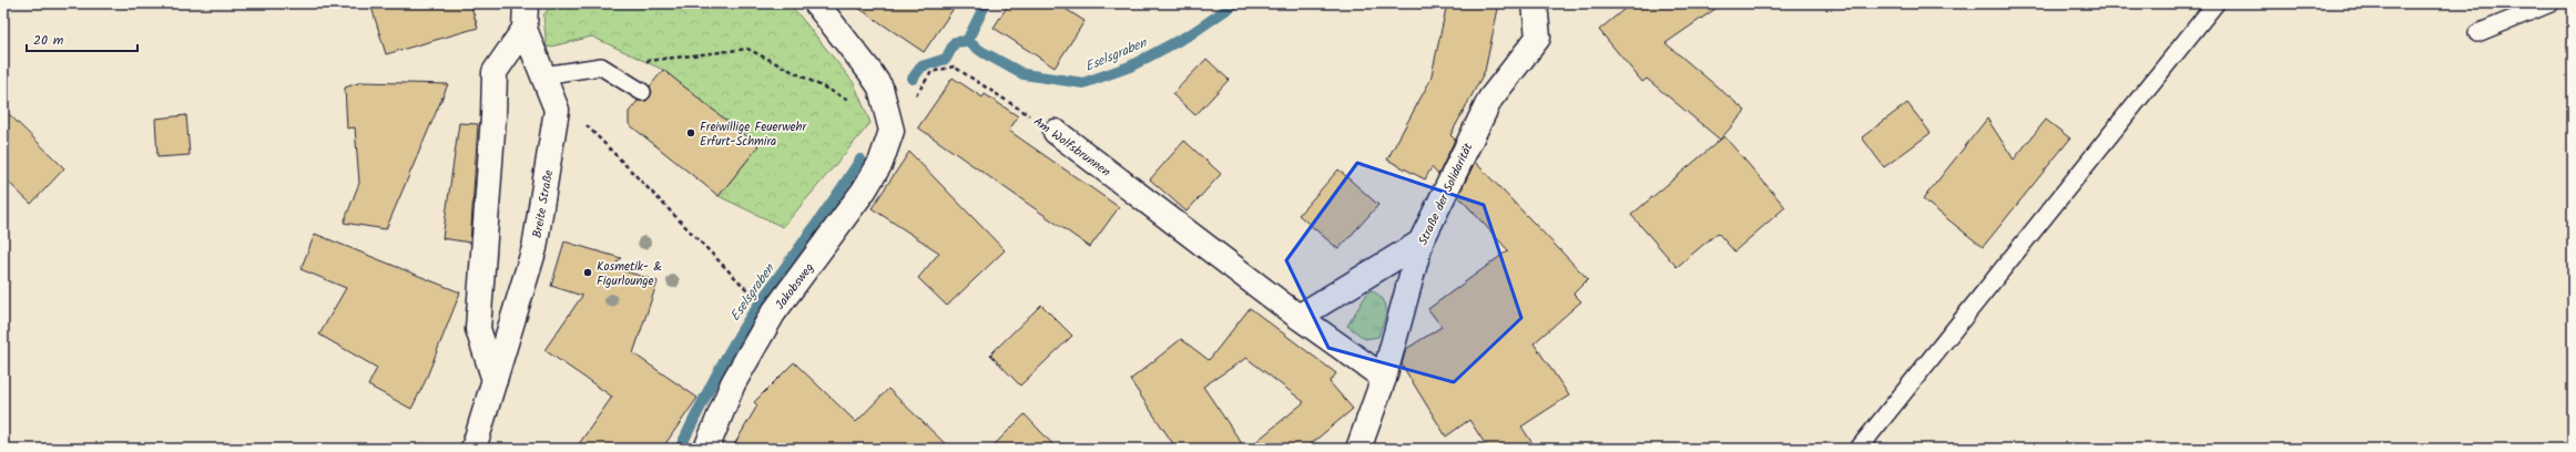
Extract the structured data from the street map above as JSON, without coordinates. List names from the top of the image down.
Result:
{
  "streets": {
    "street": [
      "Am Wolfsbrunnen",
      "Straße der Solidarität",
      "Breite Straße",
      "Jakobsweg"
    ]
  },
  "crossings": [
    ["Am Wolfsbrunnen", "Straße der Solidarität"],
    ["Am Wolfsbrunnen", "Jakobsweg"]
  ],
  "water": ["Eselsgraben"],
  "places": ["Freiwillige Feuerwehr Erfurt-Schmira", "Kosmetik- & Figurlounge"],
  "scale_bar": "20 m"
}
